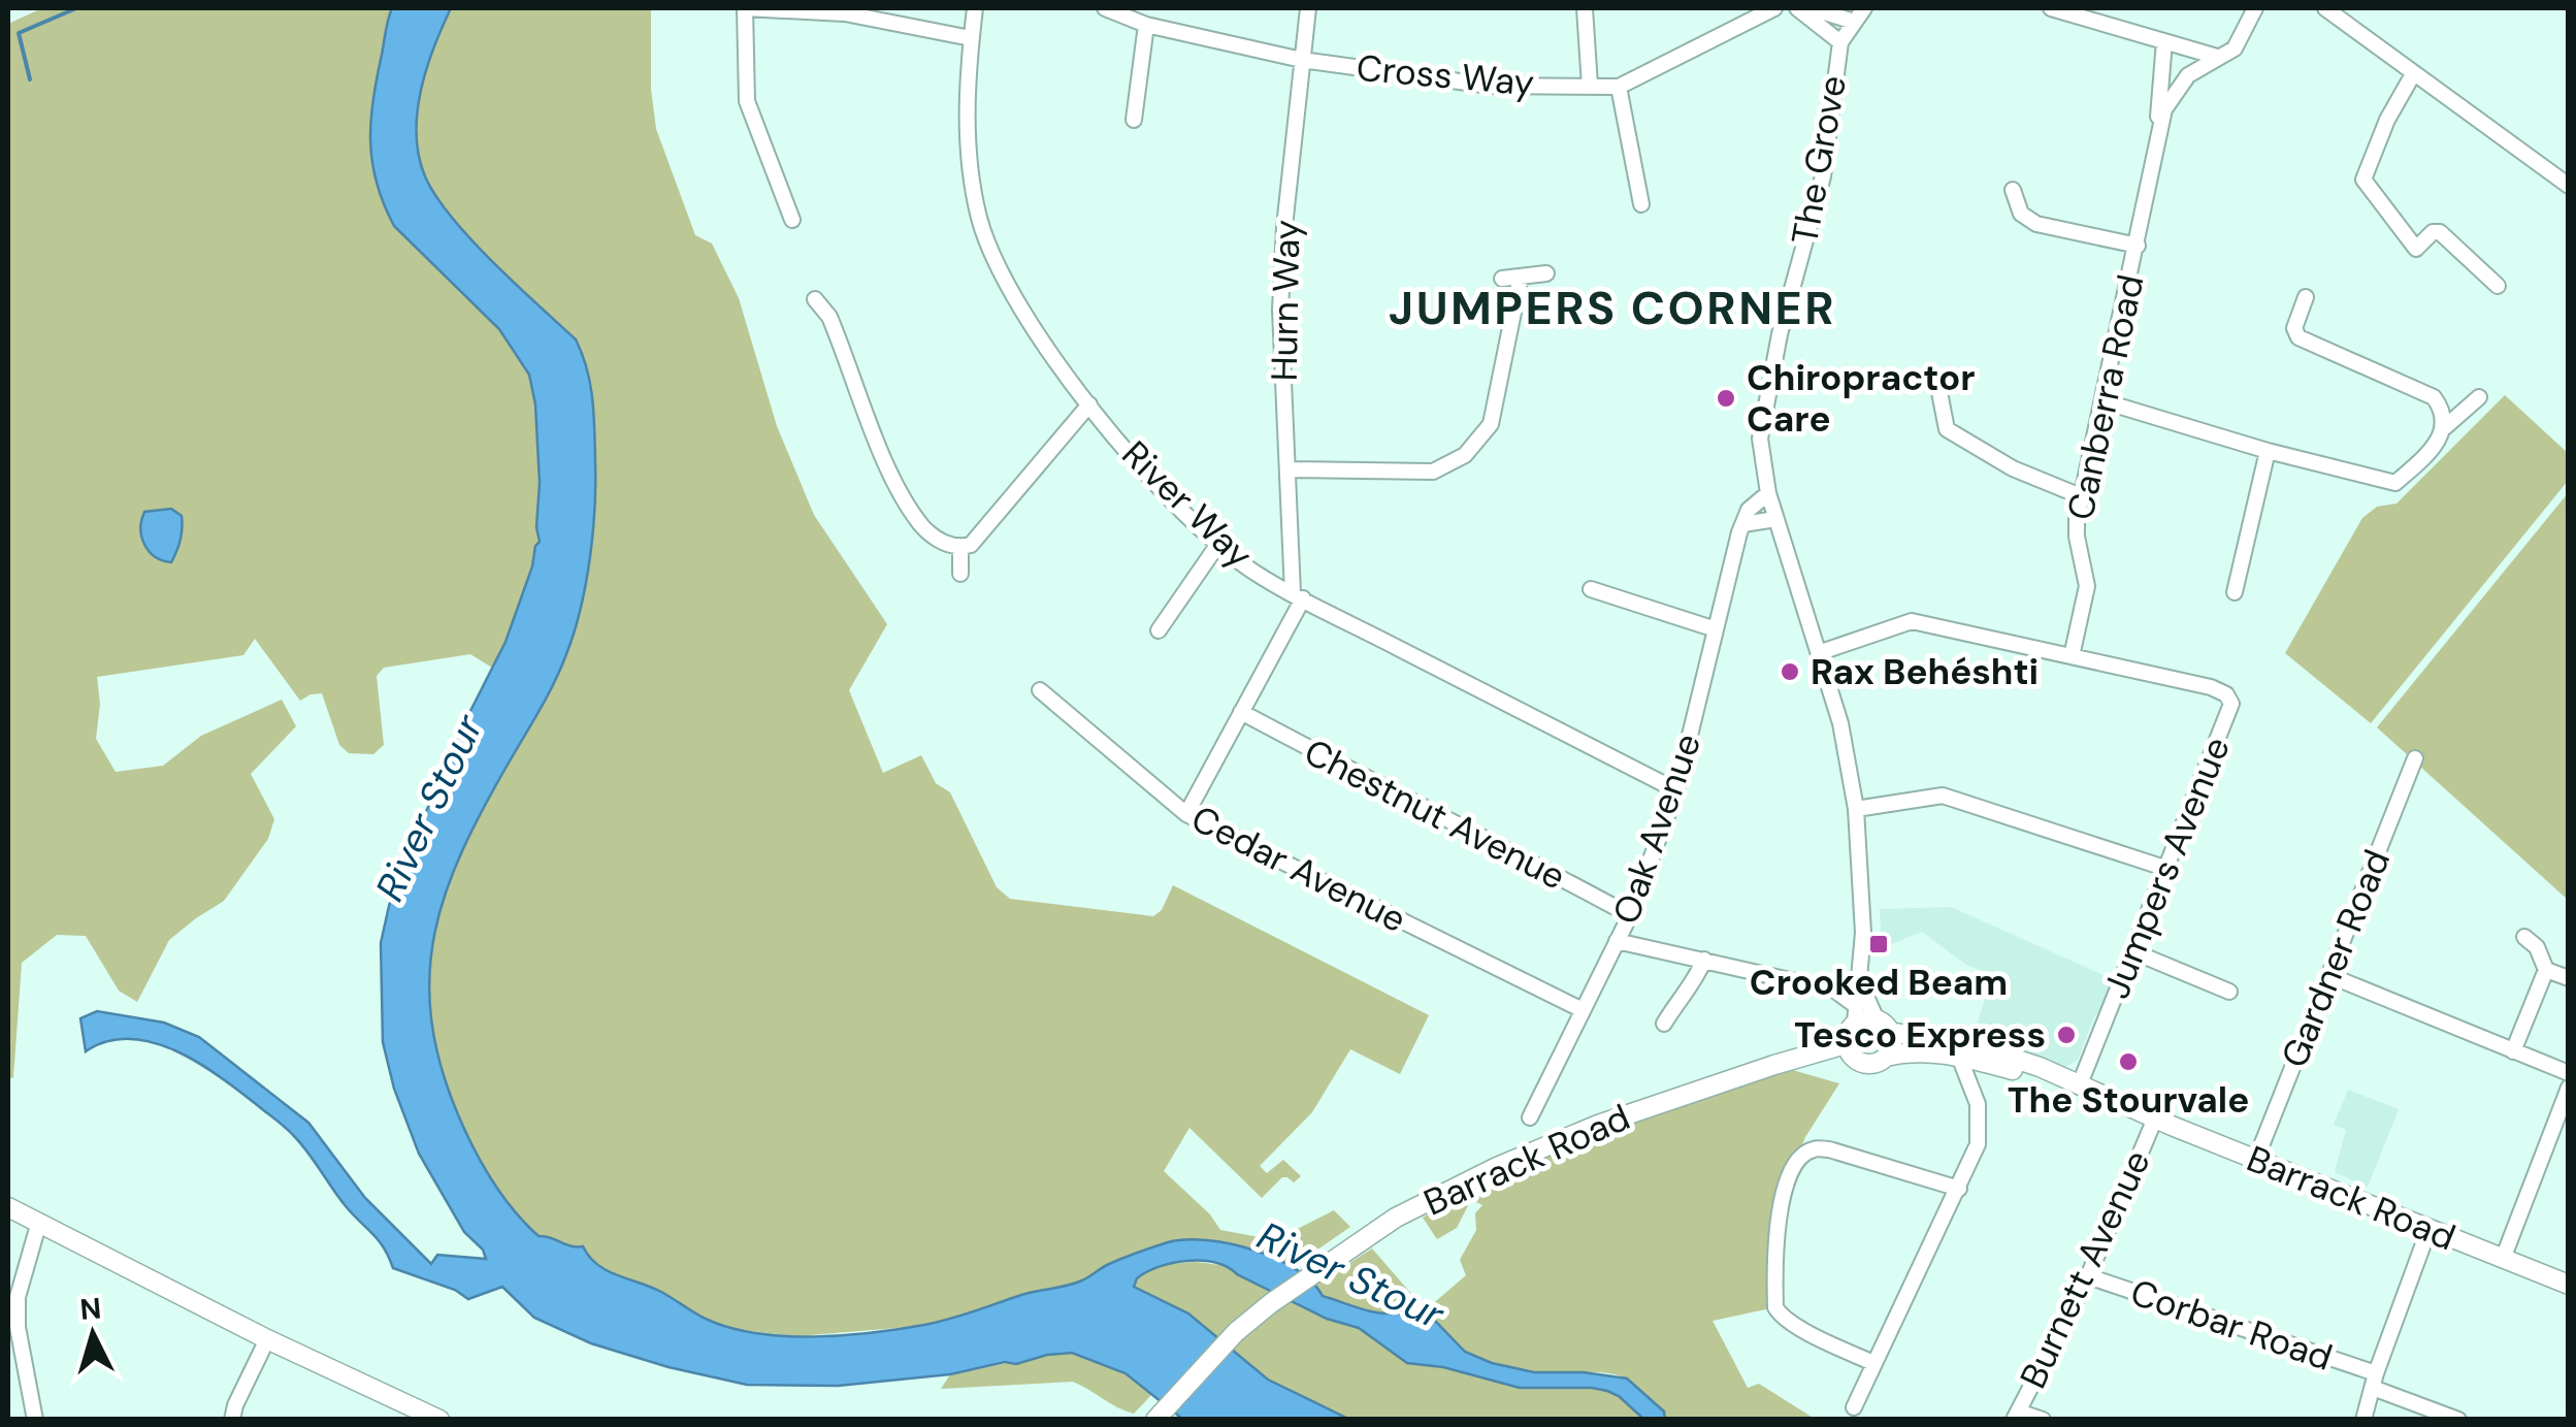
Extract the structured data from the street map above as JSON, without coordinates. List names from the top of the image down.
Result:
{
  "streets": {
    "main road": ["Barrack Road"],
    "street": [
      "Cross Way",
      "The Grove",
      "Hurn Way",
      "Canberra Road",
      "River Way",
      "Chestnut Avenue",
      "Oak Avenue",
      "Jumpers Avenue",
      "Cedar Avenue",
      "Gardner Road",
      "Burnett Avenue",
      "Corbar Road"
    ]
  },
  "crossings": [
    ["Cross Way", "Hurn Way"],
    ["The Grove", "Oak Avenue"],
    ["The Grove", "Jumpers Avenue"],
    ["The Grove", "Barrack Road"],
    ["Hurn Way", "River Way"],
    ["Canberra Road", "Jumpers Avenue"],
    ["River Way", "Oak Avenue"],
    ["Chestnut Avenue", "Oak Avenue"],
    ["Oak Avenue", "Cedar Avenue"],
    ["Jumpers Avenue", "Barrack Road"],
    ["Gardner Road", "Barrack Road"],
    ["Barrack Road", "Burnett Avenue"],
    ["Burnett Avenue", "Corbar Road"]
  ],
  "districts": ["JUMPERS CORNER"],
  "water": ["River Stour"],
  "places": {
    "other": [
      "Chiropractor Care",
      "Rax Behéshti",
      "Tesco Express",
      "The Stourvale"
    ],
    "transit": ["Crooked Beam"]
  },
  "north": "top"
}
